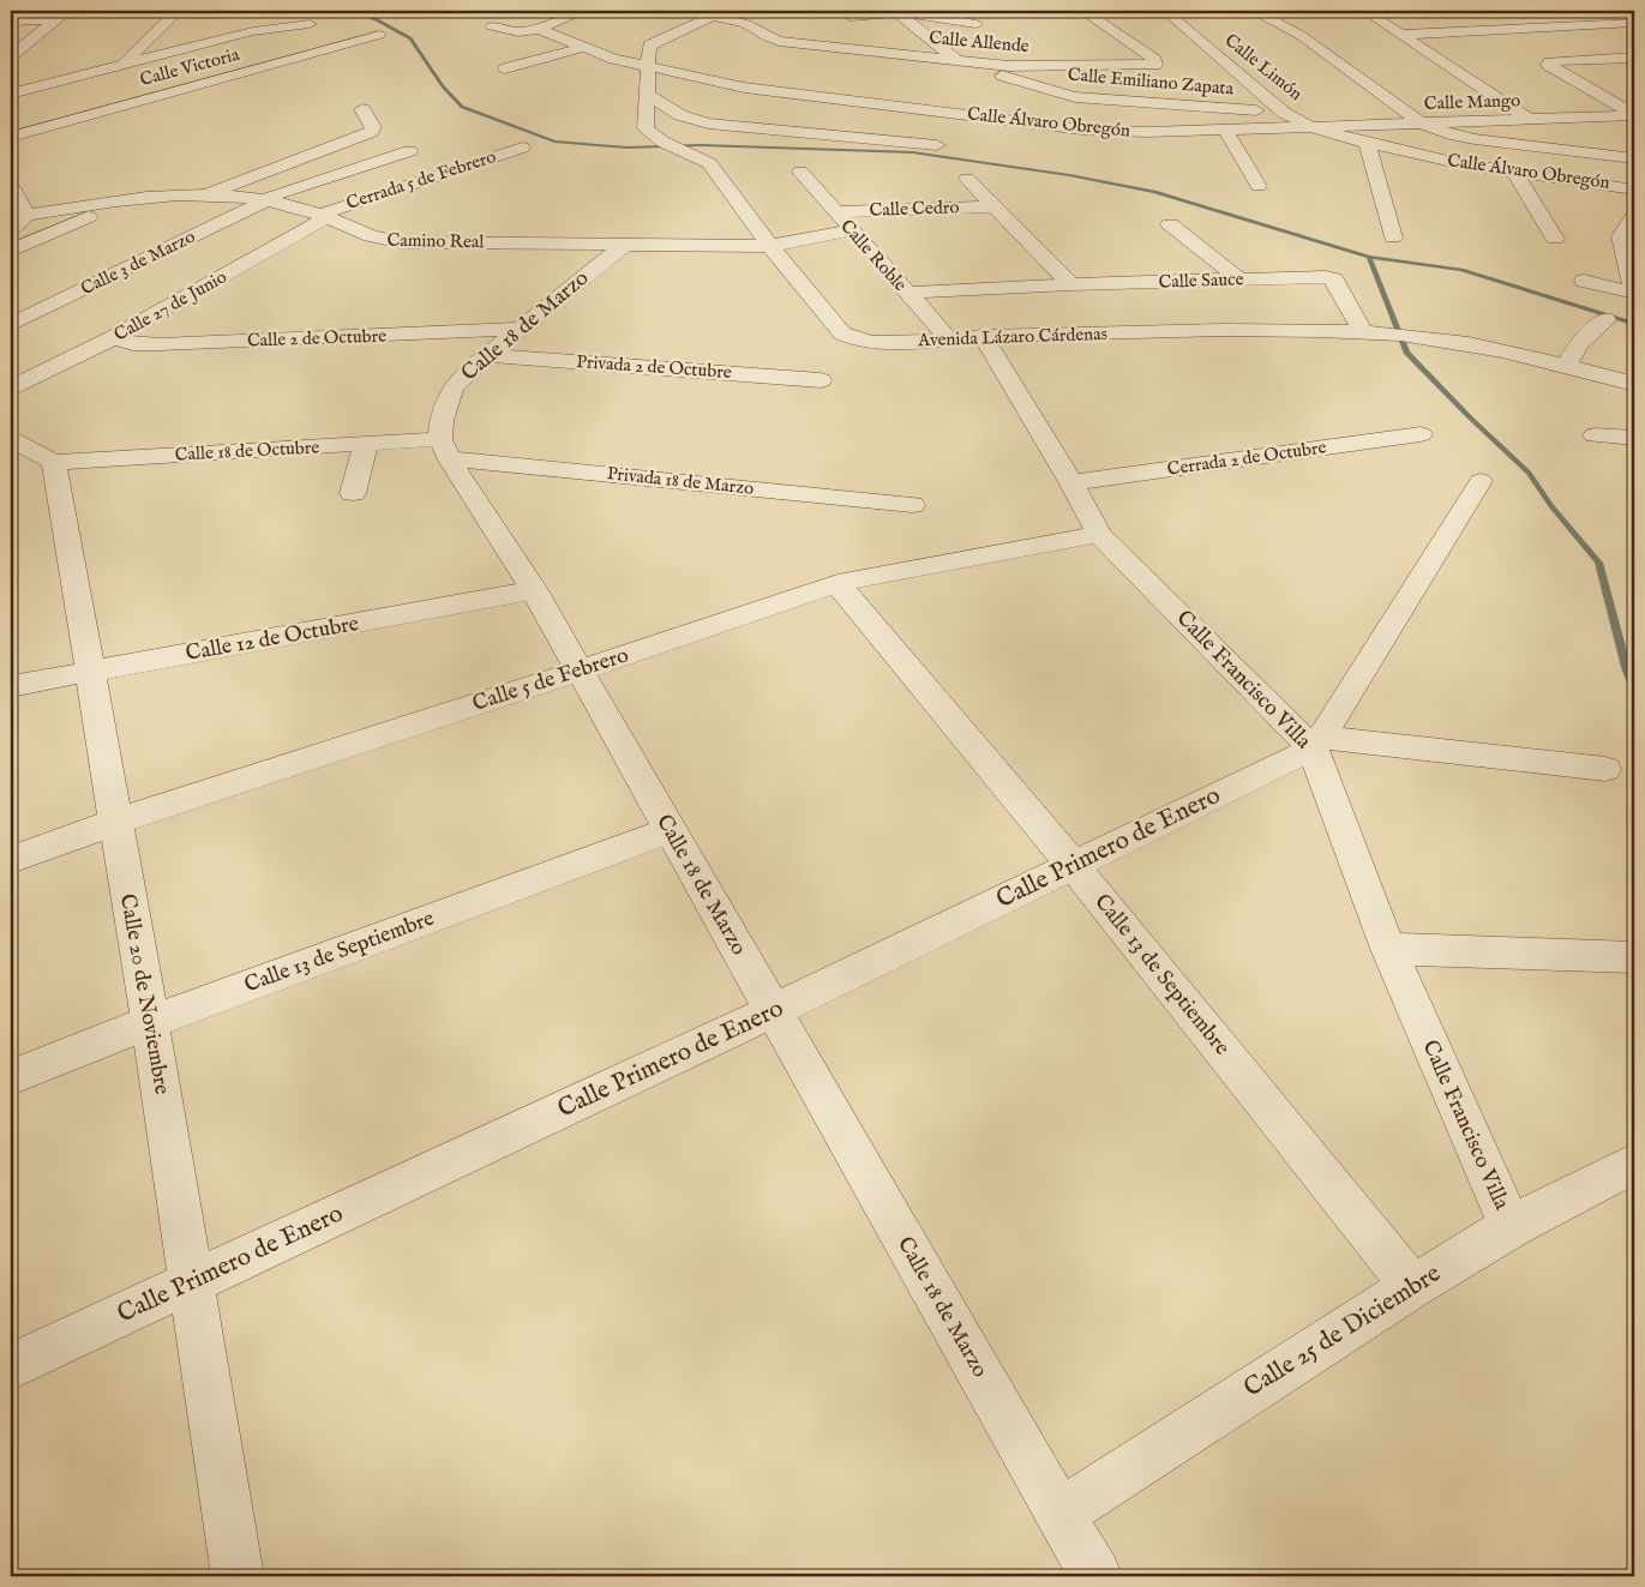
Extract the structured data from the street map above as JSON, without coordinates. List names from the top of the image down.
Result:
{
  "streets": {
    "street": [
      "Calle Allende",
      "Calle Victoria",
      "Calle Limón",
      "Calle Emiliano Zapata",
      "Calle Mango",
      "Calle Álvaro Obregón",
      "Cerrada 5 de Febrero",
      "Calle Cedro",
      "Camino Real",
      "Calle Roble",
      "Calle 3 de Marzo",
      "Calle Sauce",
      "Calle 27 de Junio",
      "Calle 18 de Marzo",
      "Avenida Lázaro Cárdenas",
      "Calle 2 de Octubre",
      "Privada 2 de Octubre",
      "Calle 18 de Octubre",
      "Cerrada 2 de Octubre",
      "Privada 18 de Marzo",
      "Calle 12 de Octubre",
      "Calle 5 de Febrero",
      "Calle Francisco Villa",
      "Calle Primero de Enero",
      "Calle 13 de Septiembre",
      "Calle 20 de Noviembre",
      "Calle 25 de Diciembre"
    ]
  },
  "crossings": [
    ["Calle Allende", "Calle Emiliano Zapata"],
    ["Calle Allende", "Avenida Lázaro Cárdenas"],
    ["Calle Limón", "Calle Emiliano Zapata"],
    ["Calle Limón", "Calle Mango"],
    ["Calle Limón", "Calle Álvaro Obregón"],
    ["Calle Mango", "Calle Álvaro Obregón"],
    ["Calle Álvaro Obregón", "Avenida Lázaro Cárdenas"],
    ["Cerrada 5 de Febrero", "Camino Real"],
    ["Cerrada 5 de Febrero", "Calle 27 de Junio"],
    ["Calle Cedro", "Calle Roble"],
    ["Camino Real", "Calle Roble"],
    ["Camino Real", "Calle 3 de Marzo"],
    ["Camino Real", "Calle 27 de Junio"],
    ["Camino Real", "Calle 18 de Marzo"],
    ["Camino Real", "Avenida Lázaro Cárdenas"],
    ["Calle Roble", "Calle Sauce"],
    ["Calle Roble", "Avenida Lázaro Cárdenas"],
    ["Calle Sauce", "Avenida Lázaro Cárdenas"],
    ["Calle 27 de Junio", "Calle 2 de Octubre"],
    ["Calle 18 de Marzo", "Calle 2 de Octubre"],
    ["Calle 18 de Marzo", "Privada 2 de Octubre"],
    ["Calle 18 de Marzo", "Calle 18 de Octubre"],
    ["Calle 18 de Marzo", "Privada 18 de Marzo"],
    ["Calle 18 de Marzo", "Calle 12 de Octubre"],
    ["Calle 18 de Marzo", "Calle 5 de Febrero"],
    ["Calle 18 de Marzo", "Calle Primero de Enero"],
    ["Calle 18 de Marzo", "Calle 13 de Septiembre"],
    ["Calle 18 de Marzo", "Calle 25 de Diciembre"],
    ["Avenida Lázaro Cárdenas", "Calle Francisco Villa"],
    ["Calle 18 de Octubre", "Privada 18 de Marzo"],
    ["Calle 18 de Octubre", "Calle 20 de Noviembre"],
    ["Cerrada 2 de Octubre", "Calle Francisco Villa"],
    ["Calle 12 de Octubre", "Calle 20 de Noviembre"],
    ["Calle 5 de Febrero", "Calle Francisco Villa"],
    ["Calle 5 de Febrero", "Calle 13 de Septiembre"],
    ["Calle 5 de Febrero", "Calle 20 de Noviembre"],
    ["Calle Francisco Villa", "Calle Primero de Enero"],
    ["Calle Francisco Villa", "Calle 25 de Diciembre"],
    ["Calle Primero de Enero", "Calle 13 de Septiembre"],
    ["Calle Primero de Enero", "Calle 20 de Noviembre"],
    ["Calle 13 de Septiembre", "Calle 20 de Noviembre"],
    ["Calle 13 de Septiembre", "Calle 25 de Diciembre"]
  ]
}
